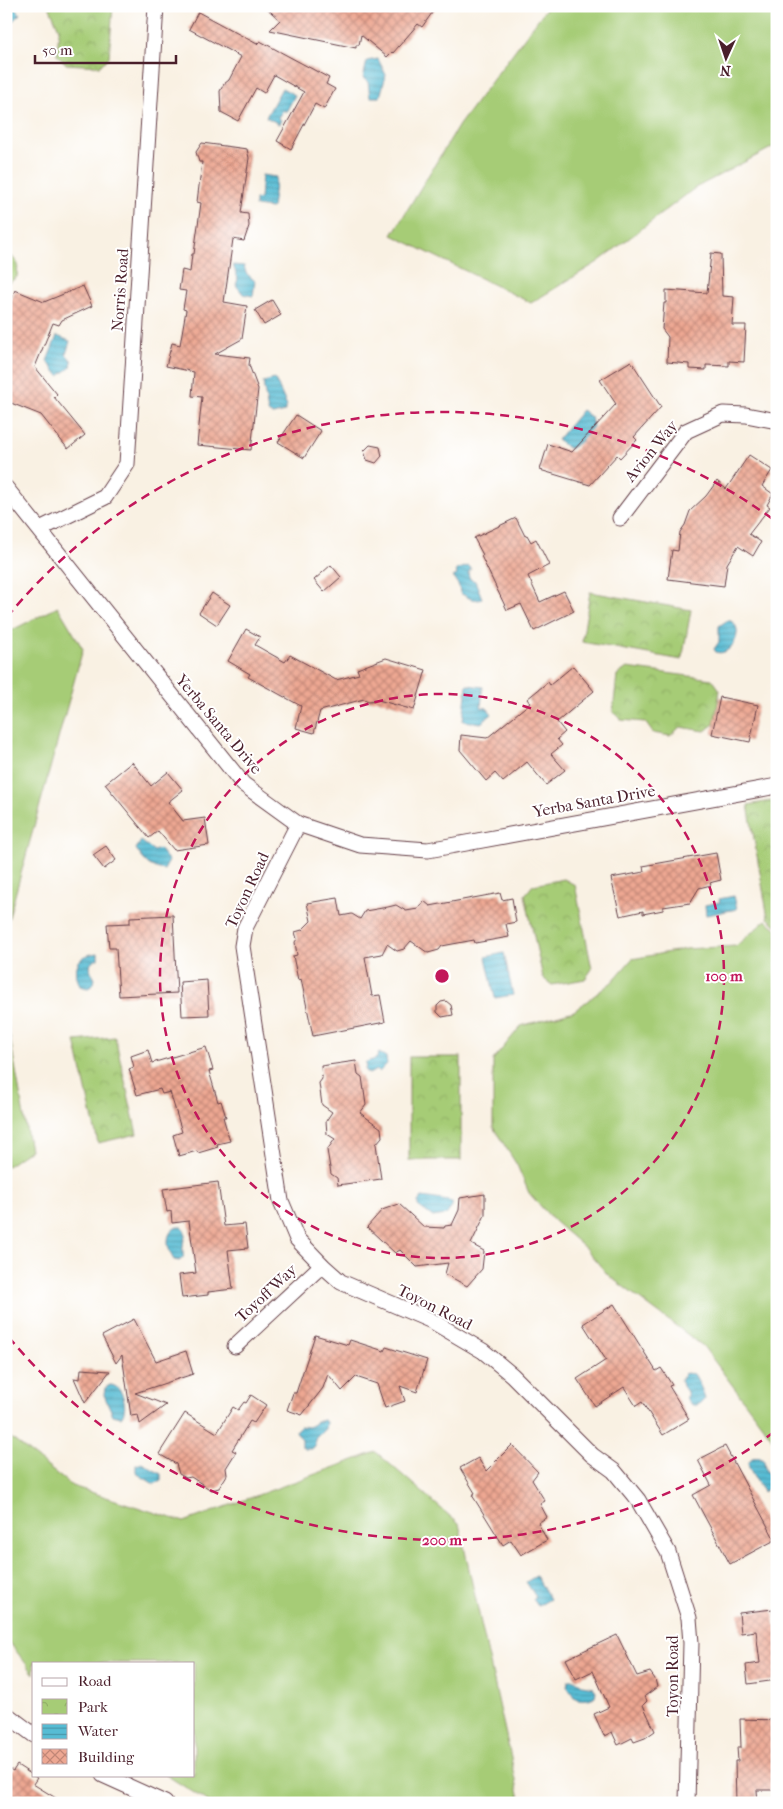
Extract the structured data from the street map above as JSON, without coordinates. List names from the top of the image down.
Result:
{
  "streets": {
    "street": [
      "Norris Road",
      "Avion Way",
      "Yerba Santa Drive",
      "Toyon Road",
      "Toyoff Way"
    ]
  },
  "crossings": [
    ["Norris Road", "Yerba Santa Drive"],
    ["Yerba Santa Drive", "Toyon Road"],
    ["Toyon Road", "Toyoff Way"]
  ],
  "legend": [
    "Road",
    "Park",
    "Water",
    "Building"
  ],
  "scale_bar": "50 m",
  "north": "bottom",
  "rings": ["100 m", "200 m"]
}
